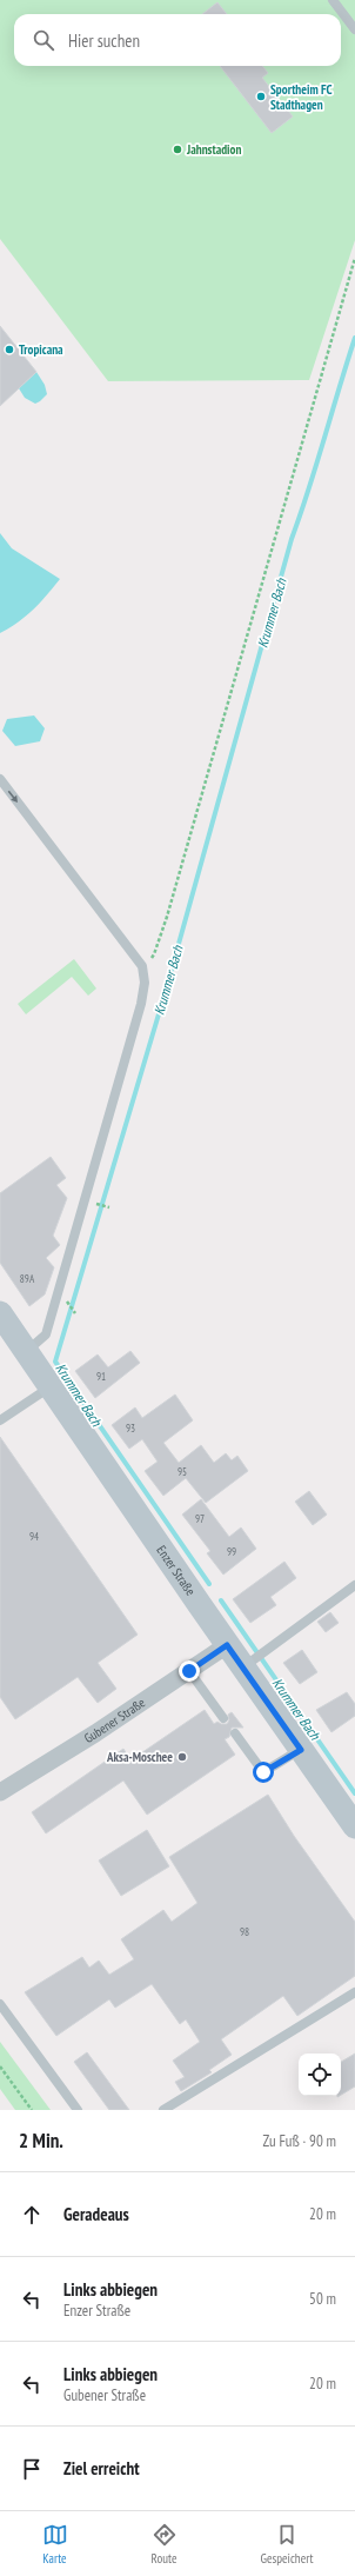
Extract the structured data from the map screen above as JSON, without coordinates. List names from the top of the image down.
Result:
{
  "streets": {
    "main road": ["Enzer Straße"],
    "street": ["Gubener Straße"]
  },
  "crossings": [
    ["Enzer Straße", "Gubener Straße"]
  ],
  "water": ["Krummer Bach"],
  "places": [
    "Sportheim FC Stadthagen",
    "Jahnstadion",
    "Tropicana",
    "Aksa-Moschee"
  ],
  "house_numbers": [
    "89A",
    "91",
    "93",
    "95",
    "97",
    "94",
    "99",
    "98"
  ],
  "page": {
    "search": "Hier suchen",
    "heading": ["2 Min.", "Zu Fuß · 90 m"],
    "list": [
      ["Geradeaus", "20 m"],
      ["Links abbiegen", "Enzer Straße", "50 m"],
      ["Links abbiegen", "Gubener Straße", "20 m"],
      "Ziel erreicht"
    ],
    "nav": ["Karte", "Route", "Gespeichert"]
  }
}
